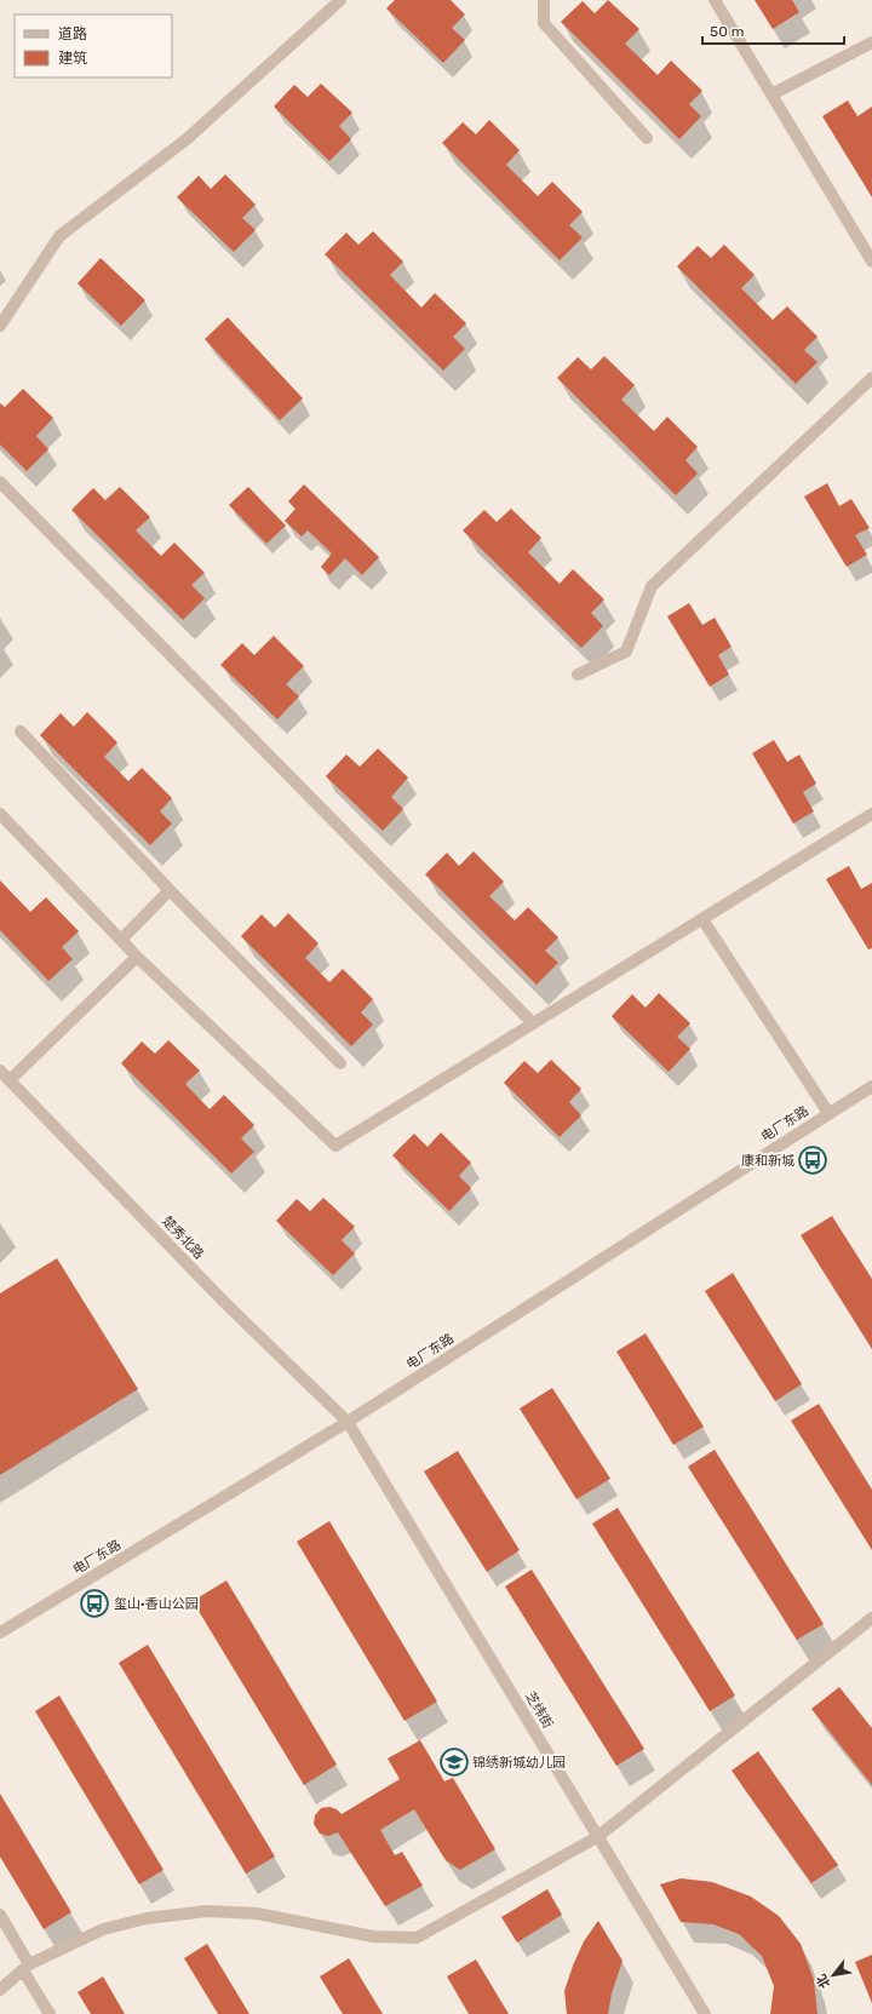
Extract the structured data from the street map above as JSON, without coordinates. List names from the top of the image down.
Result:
{
  "streets": {
    "street": ["电厂东路", "楚秀北路", "芝纬街"]
  },
  "crossings": [
    ["电厂东路", "楚秀北路"],
    ["电厂东路", "芝纬街"],
    ["楚秀北路", "芝纬街"]
  ],
  "places": {
    "bus stop": ["康和新城", "玺山·香山公园"],
    "school or university": ["锦绣新城幼儿园"]
  },
  "legend": ["道路", "建筑"],
  "scale_bar": "50 m",
  "north": "bottom left"
}
